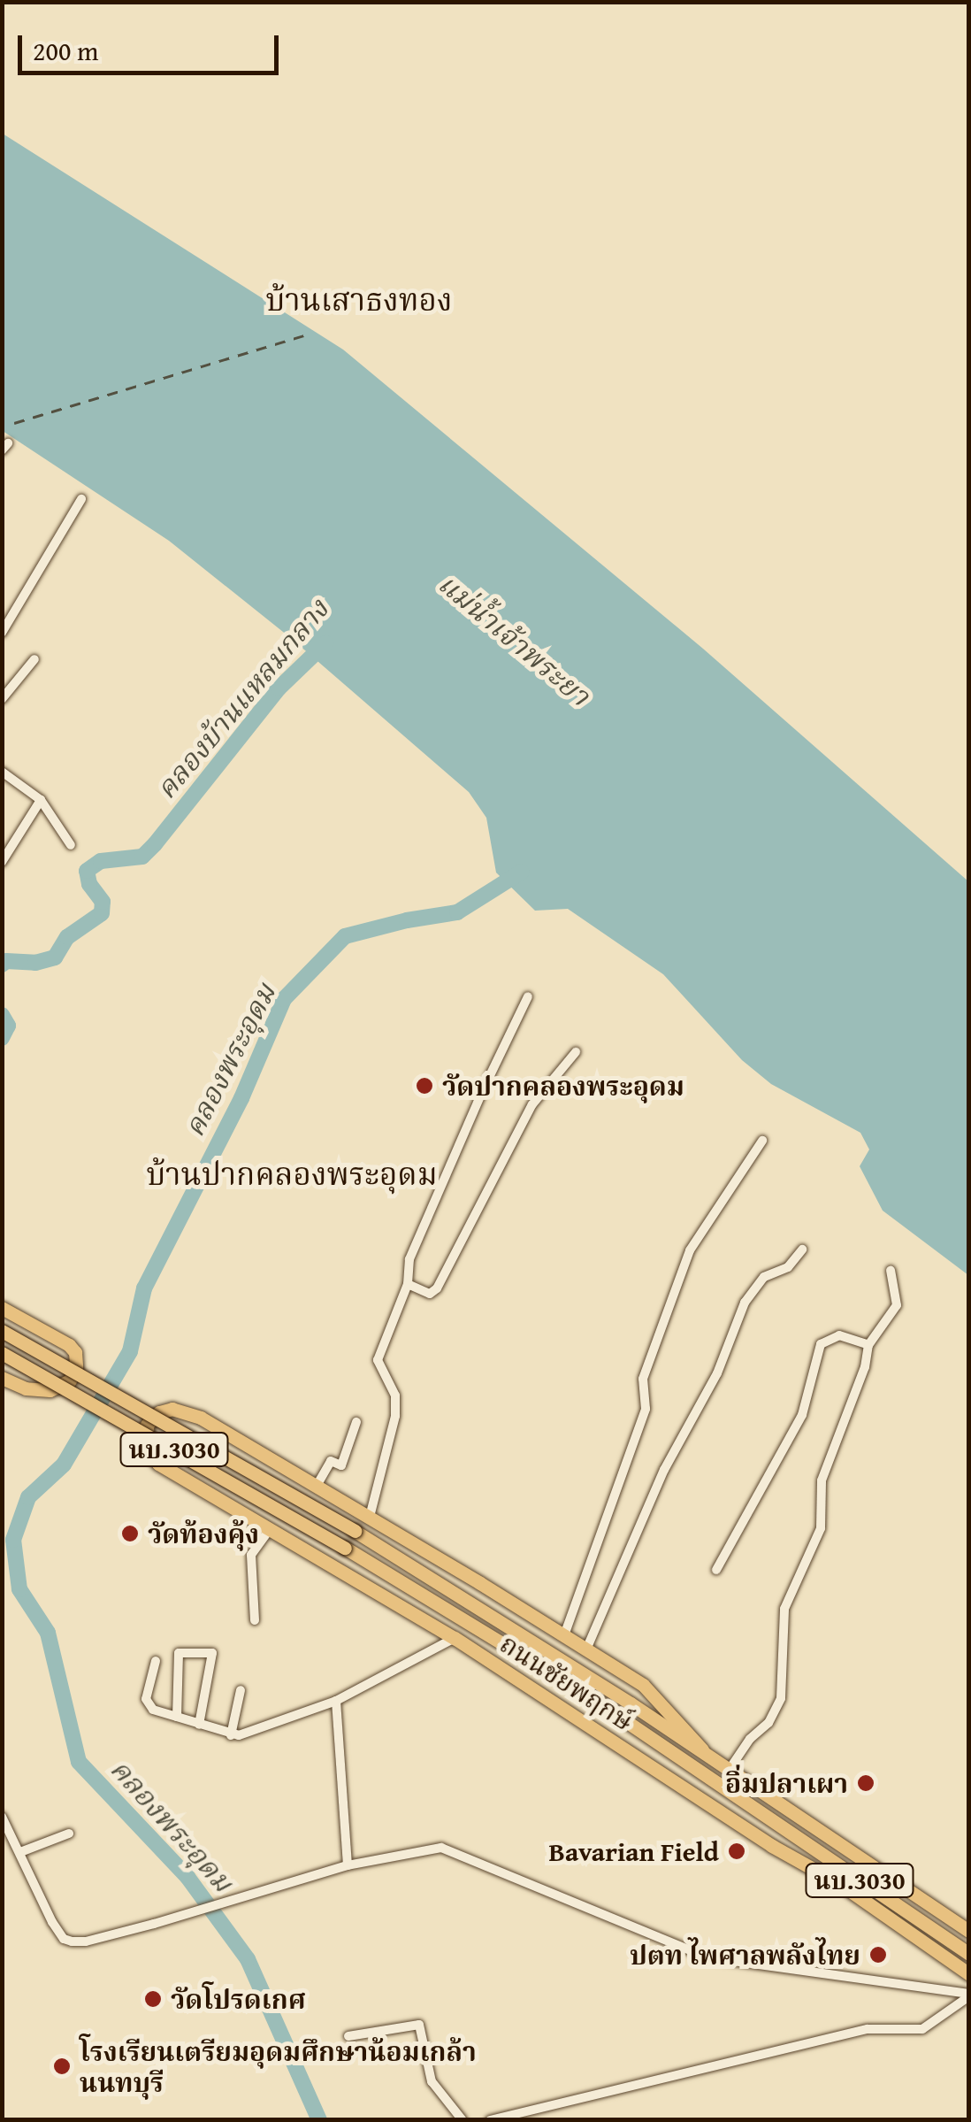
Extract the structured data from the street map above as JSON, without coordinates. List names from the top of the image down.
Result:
{
  "streets": {
    "main road": ["นบ.3030", "ถนนชัยพฤกษ์"]
  },
  "districts": ["บ้านเสาธงทอง", "บ้านปากคลองพระอุดม"],
  "water": ["แม่น้ำเจ้าพระยา", "คลองบ้านแหลมกลาง", "คลองพระอุดม"],
  "places": [
    "วัดปากคลองพระอุดม",
    "วัดท้องคุ้ง",
    "อิ่มปลาเผา",
    "Bavarian Field",
    "ปตท ไพศาลพลังไทย",
    "วัดโปรดเกศ",
    "โรงเรียนเตรียมอุดมศึกษาน้อมเกล้า นนทบุรี"
  ],
  "scale_bar": "200 m"
}
